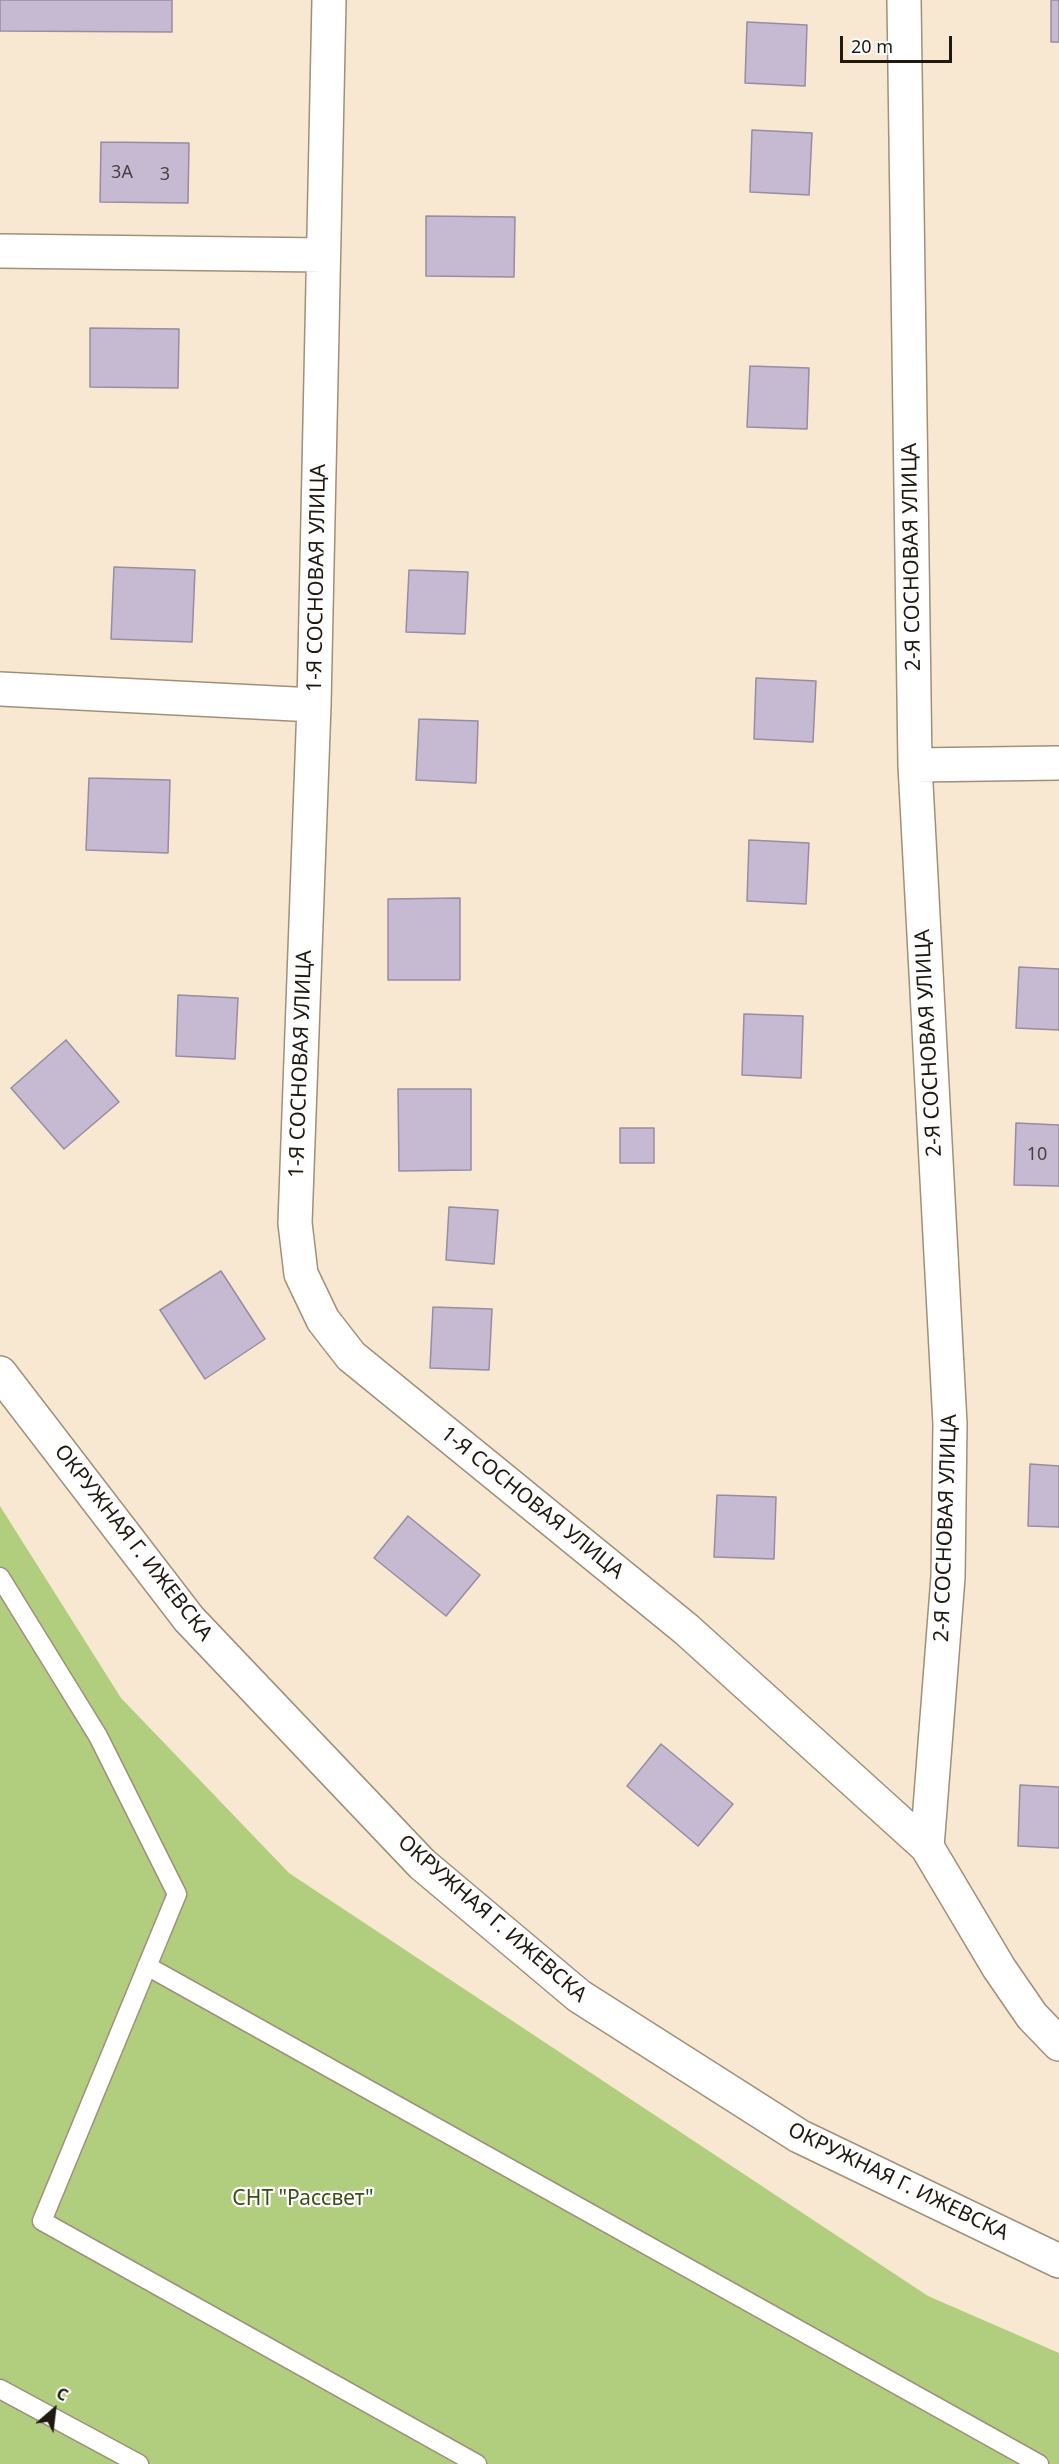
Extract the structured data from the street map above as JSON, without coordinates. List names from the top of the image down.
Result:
{
  "streets": {
    "street": ["2-Я СОСНОВАЯ УЛИЦА", "1-Я СОСНОВАЯ УЛИЦА", "ОКРУЖНАЯ Г. ИЖЕВСКА"]
  },
  "crossings": [
    ["2-Я СОСНОВАЯ УЛИЦА", "1-Я СОСНОВАЯ УЛИЦА"]
  ],
  "parks": ["СНТ \"Рассвет\""],
  "house_numbers": ["3А", "3", "10"],
  "scale_bar": "20 m",
  "north": "top right"
}
